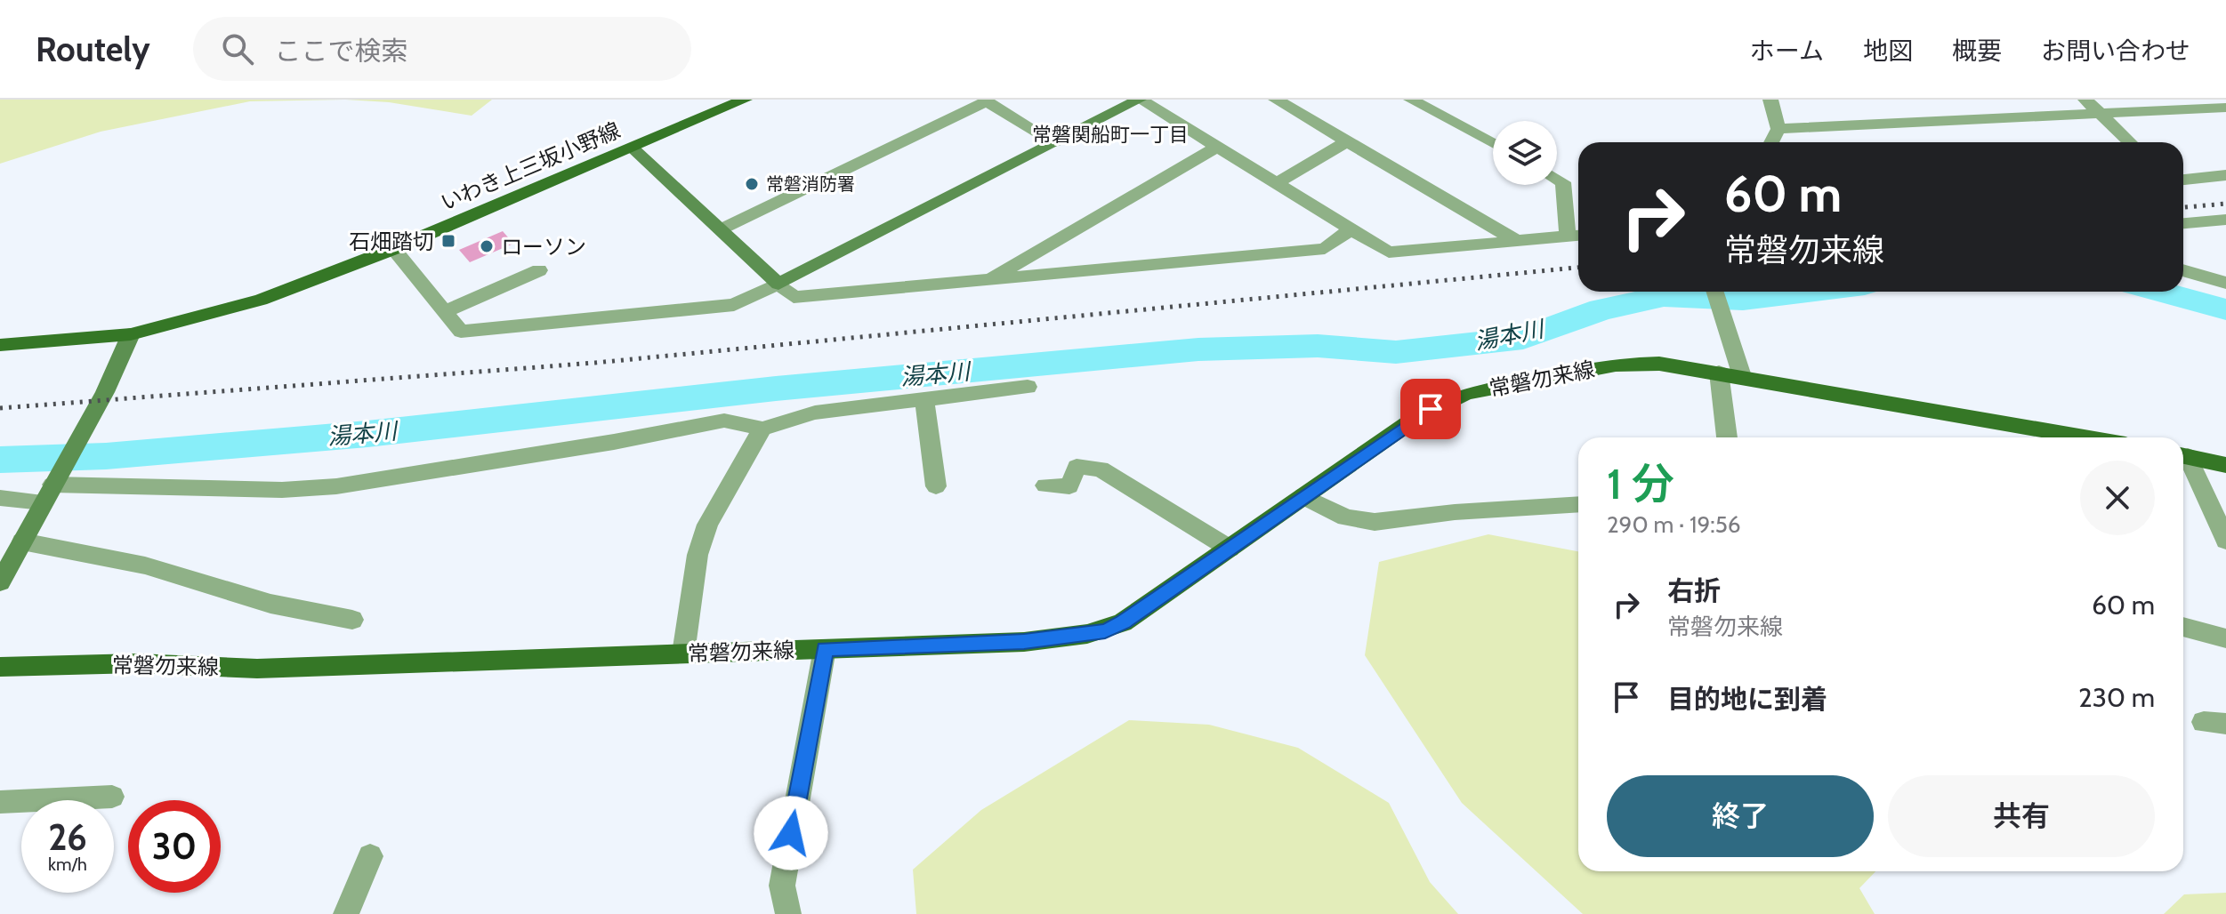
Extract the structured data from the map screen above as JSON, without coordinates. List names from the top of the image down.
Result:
{
  "streets": {
    "main road": ["いわき上三坂小野線", "常磐勿来線"]
  },
  "districts": ["常磐関船町一丁目"],
  "water": ["湯本川"],
  "places": {
    "other": ["常磐消防署", "ローソン"],
    "transit": ["石畑踏切"]
  },
  "page": {
    "header": "Routely",
    "search": "ここで検索",
    "nav": [
      "ホーム",
      "地図",
      "概要",
      "お問い合わせ"
    ],
    "turn": ["60 m", "常磐勿来線"],
    "heading": ["1 分", "290 m · 19:56"],
    "list": [
      {
        "name": "右折",
        "note": "常磐勿来線",
        "value": "60 m"
      },
      {
        "name": "目的地に到着",
        "value": "230 m"
      }
    ],
    "buttons": ["終了", "共有"],
    "speed": "26 km/h",
    "limit": "30"
  }
}
